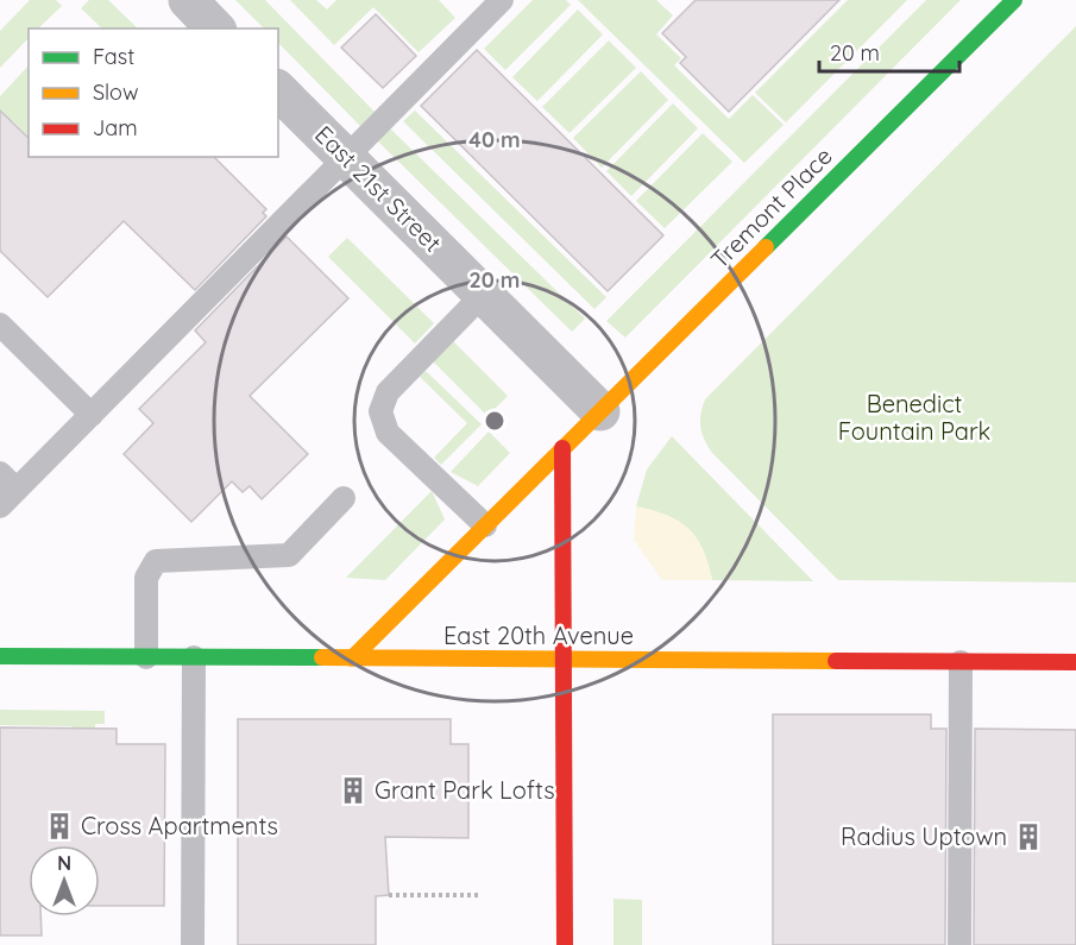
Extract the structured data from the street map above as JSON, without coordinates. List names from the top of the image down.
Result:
{
  "streets": {
    "street": ["East 21st Street", "Tremont Place", "East 20th Avenue"]
  },
  "crossings": [
    ["East 21st Street", "Tremont Place"],
    ["Tremont Place", "East 20th Avenue"]
  ],
  "parks": ["Benedict Fountain Park"],
  "places": {
    "building": ["Grant Park Lofts", "Cross Apartments", "Radius Uptown"]
  },
  "legend": ["Fast", "Slow", "Jam"],
  "scale_bar": "20 m",
  "north": "top",
  "rings": ["40 m", "20 m"]
}
